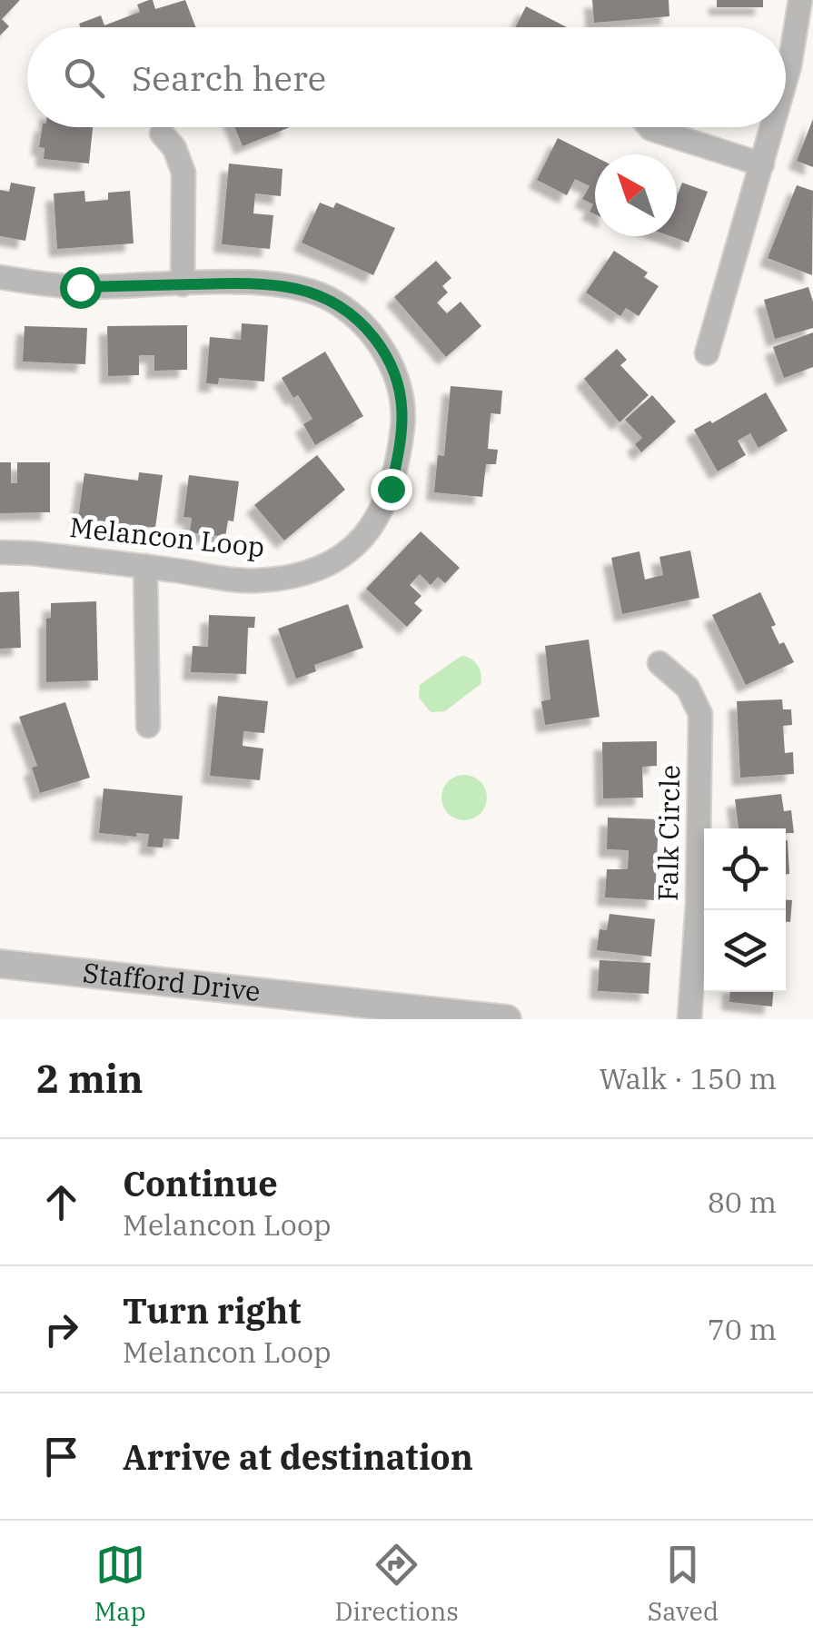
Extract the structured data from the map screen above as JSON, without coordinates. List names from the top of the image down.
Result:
{
  "streets": {
    "street": ["Melancon Loop", "Falk Circle", "Stafford Drive"]
  },
  "north": "top left",
  "page": {
    "search": "Search here",
    "heading": ["2 min", "Walk · 150 m"],
    "list": [
      ["Continue", "Melancon Loop", "80 m"],
      ["Turn right", "Melancon Loop", "70 m"],
      "Arrive at destination"
    ],
    "nav": ["Map", "Directions", "Saved"]
  }
}
